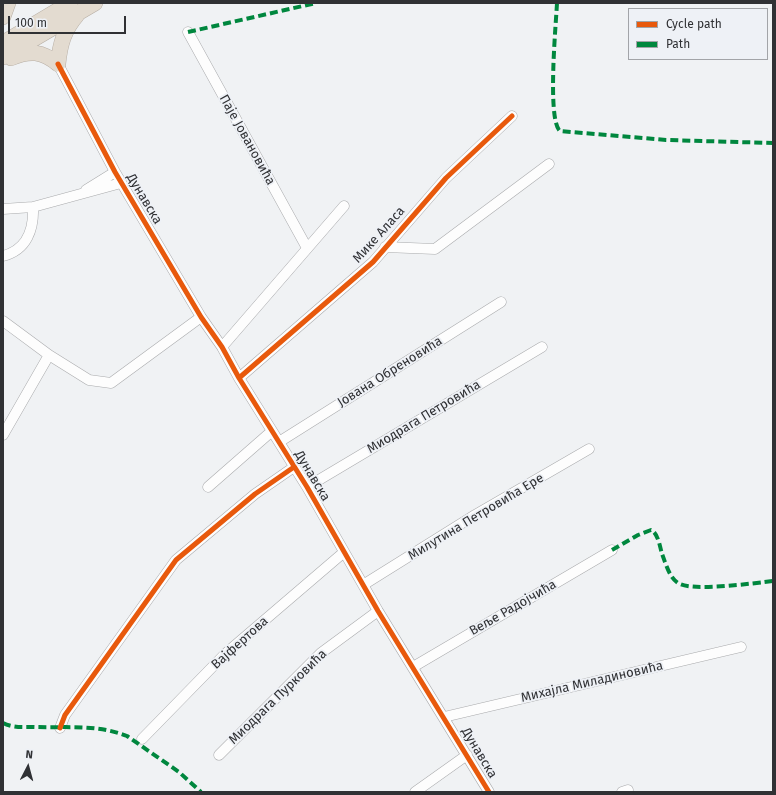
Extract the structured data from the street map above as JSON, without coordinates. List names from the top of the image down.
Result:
{
  "streets": {
    "street": [
      "Паје Јовановића",
      "Дунавска",
      "Мике Аласа",
      "Јована Обреновића",
      "Миодрага Петровића",
      "Милутина Петровића Ере",
      "Веље Радојчића",
      "Вајфертова",
      "Михајла Миладиновића",
      "Миодрага Пурковића"
    ]
  },
  "crossings": [
    ["Дунавска", "Мике Аласа"],
    ["Дунавска", "Јована Обреновића"],
    ["Дунавска", "Миодрага Петровића"],
    ["Дунавска", "Милутина Петровића Ере"],
    ["Дунавска", "Веље Радојчића"],
    ["Дунавска", "Вајфертова"],
    ["Дунавска", "Михајла Миладиновића"],
    ["Дунавска", "Миодрага Пурковића"]
  ],
  "legend": ["Cycle path", "Path"],
  "scale_bar": "100 m",
  "north": "top"
}
